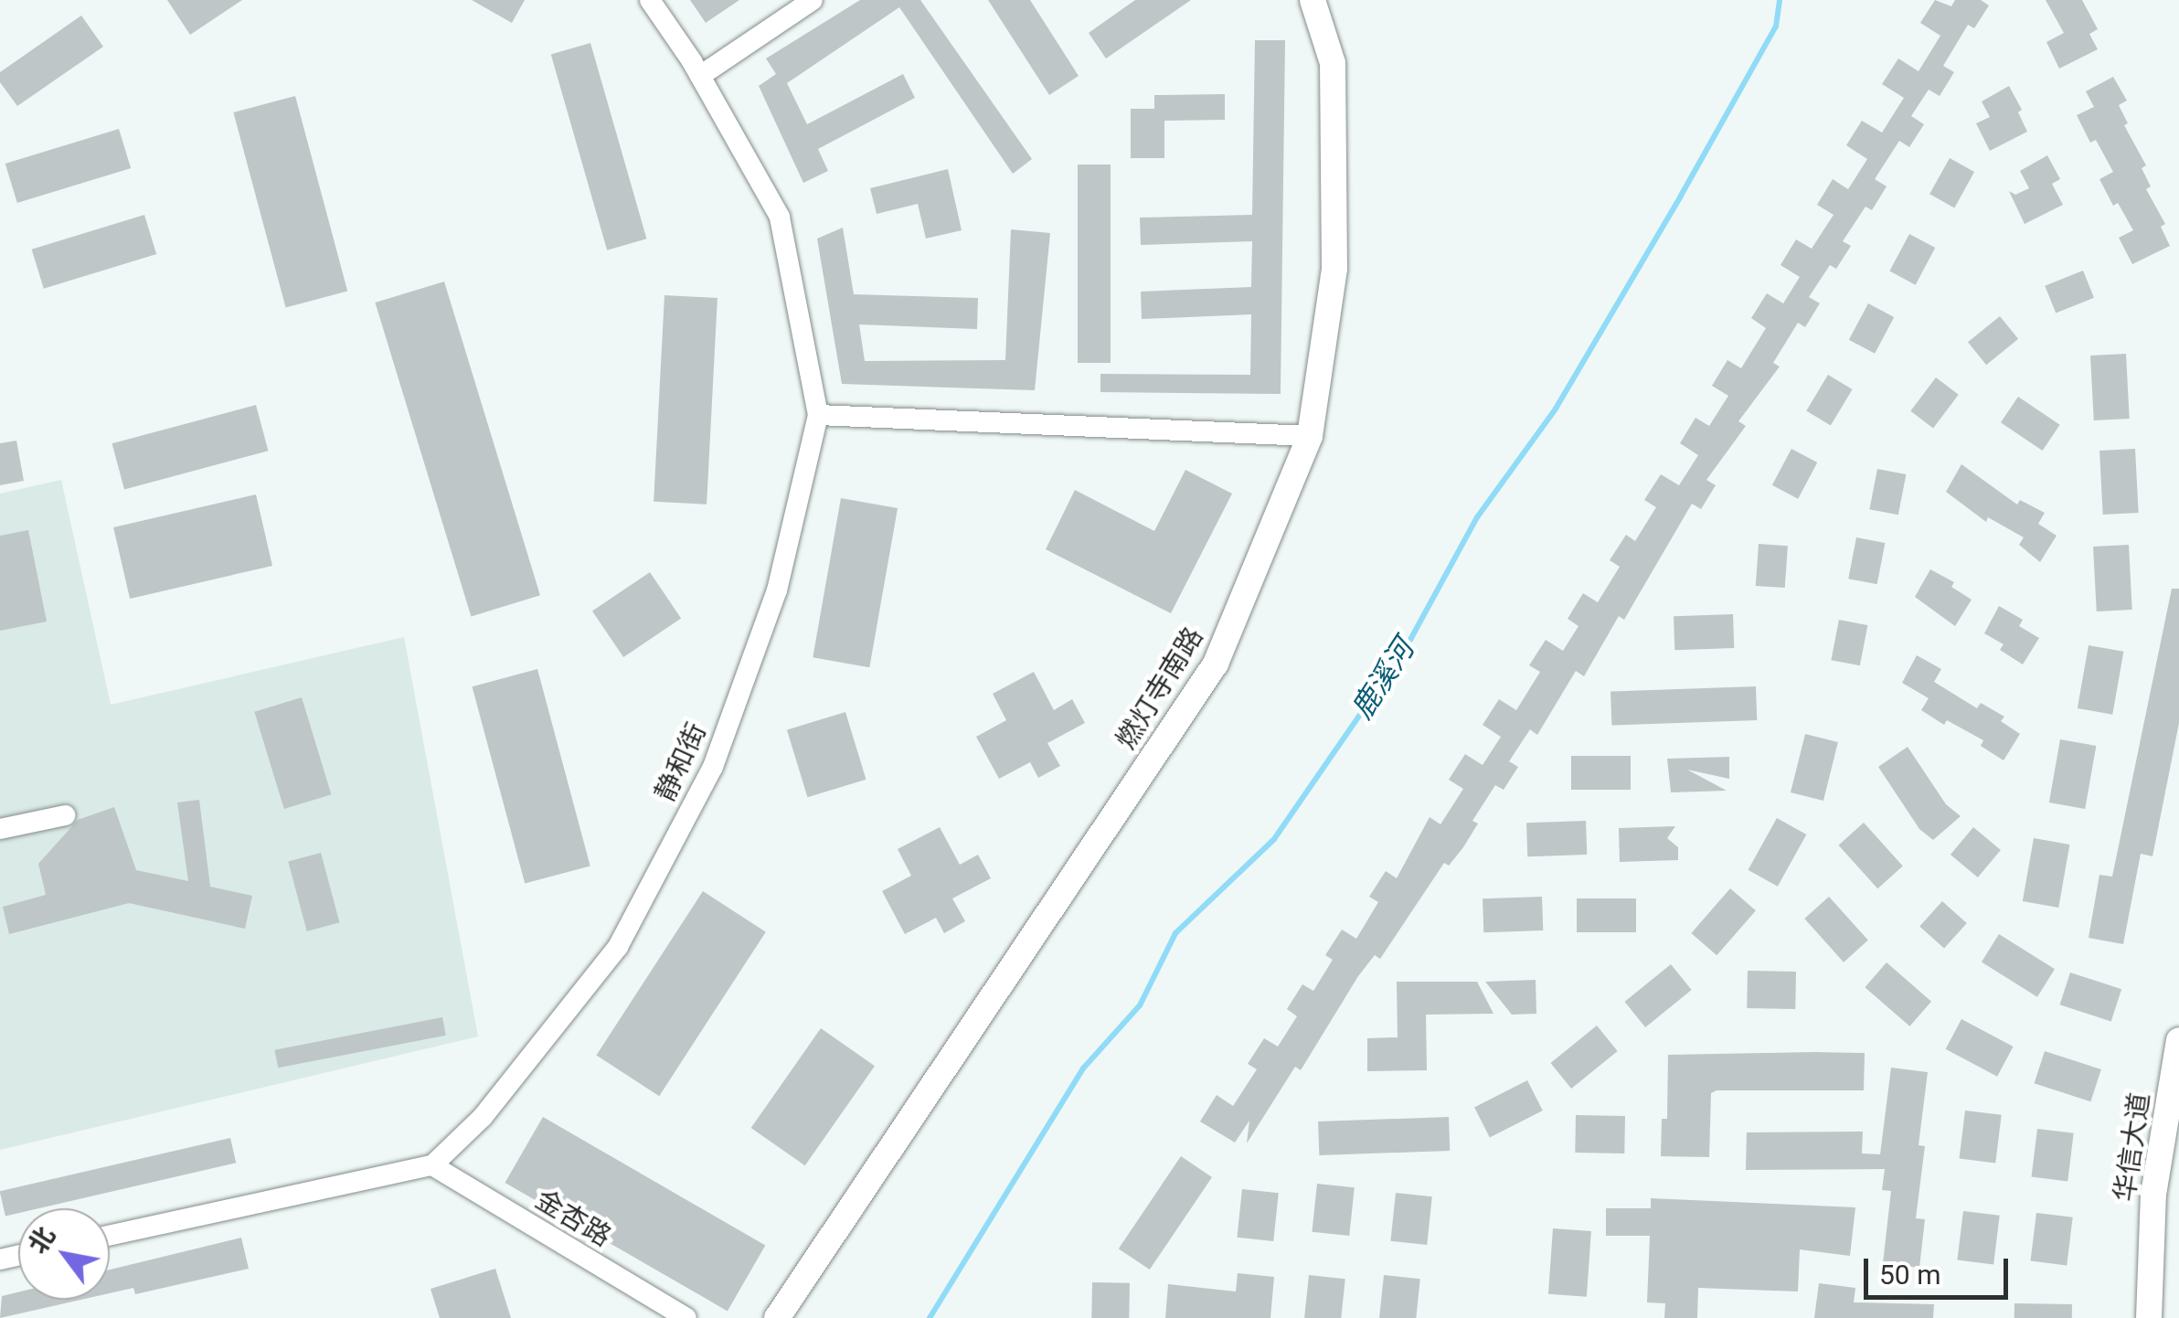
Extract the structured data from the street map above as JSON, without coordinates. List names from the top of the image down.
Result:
{
  "streets": {
    "street": [
      "燃灯寺南路",
      "静和街",
      "华信大道",
      "金杏路"
    ]
  },
  "crossings": [
    ["静和街", "金杏路"]
  ],
  "water": ["鹿溪河"],
  "scale_bar": "50 m",
  "north": "top left"
}
